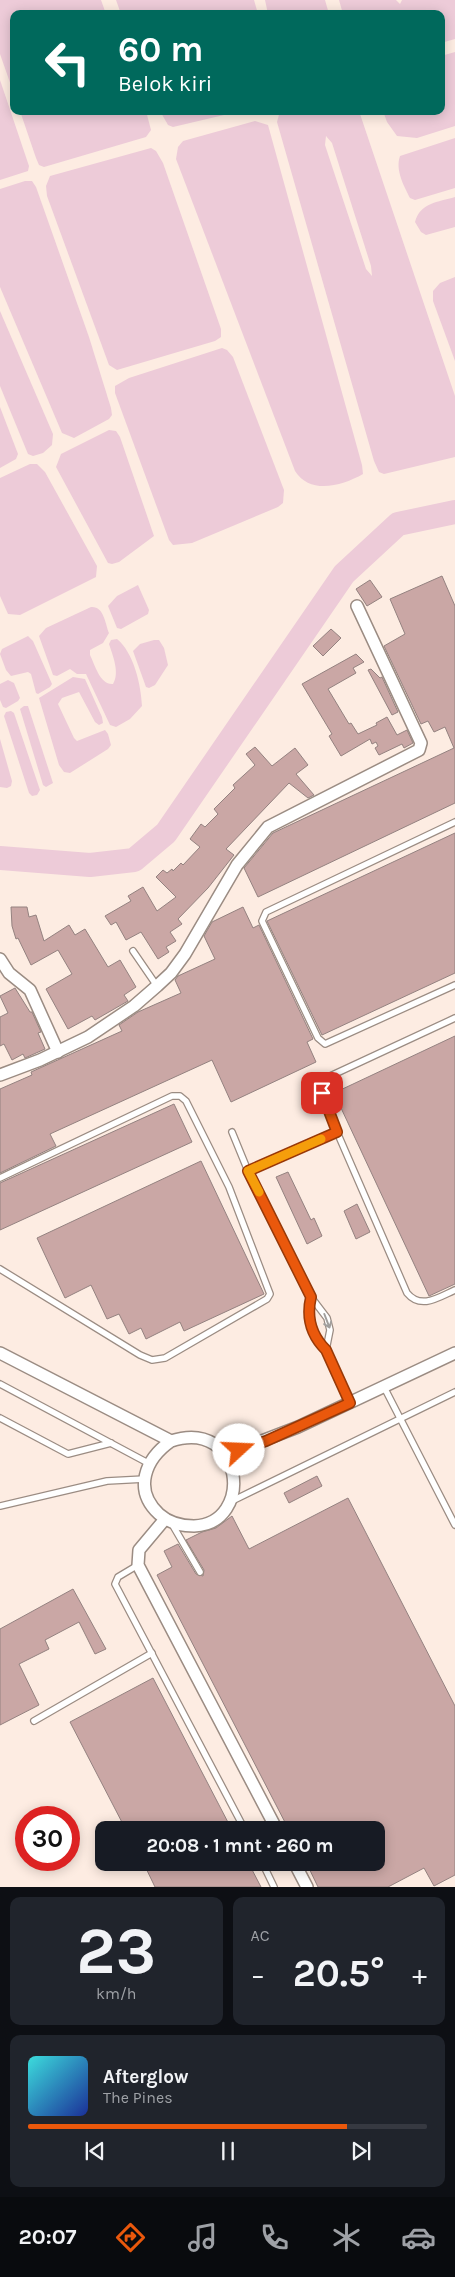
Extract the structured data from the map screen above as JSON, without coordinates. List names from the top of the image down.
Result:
{
  "page": {
    "turn": ["60 m", "Belok kiri"],
    "limit": "30",
    "trip": "20:08 · 1 mnt · 260 m",
    "tile": [
      ["23", "km/h"],
      "AC"
    ],
    "heat": ["−", "20.5°", "+"],
    "song": ["Afterglow", "The Pines"],
    "tabs": "20:07"
  }
}
